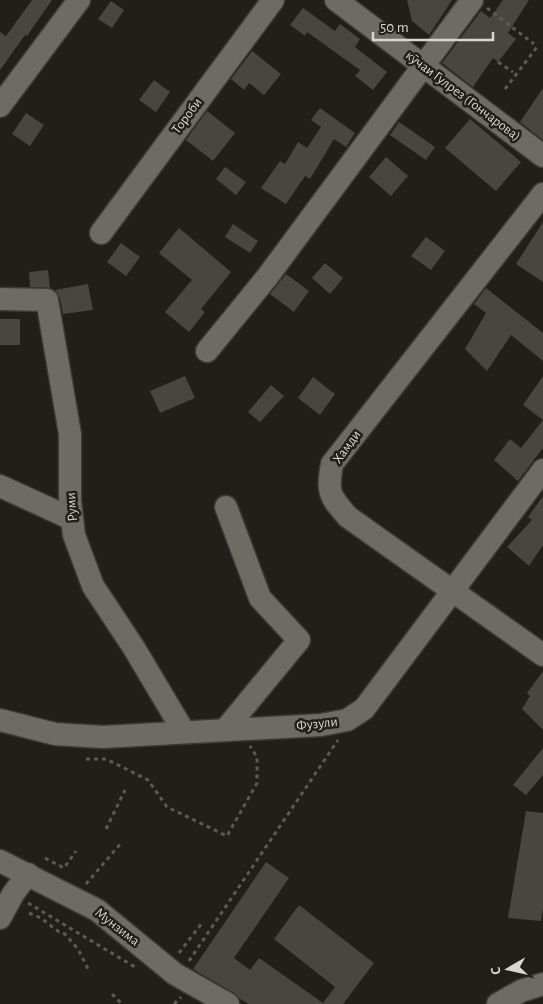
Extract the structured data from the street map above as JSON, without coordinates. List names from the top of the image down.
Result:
{
  "streets": {
    "street": [
      "кӯчаи Гулрез (Гончарова)",
      "Тороби",
      "Хамди",
      "Руми",
      "Фузули",
      "Мунзима"
    ]
  },
  "crossings": [
    ["Хамди", "Фузули"],
    ["Руми", "Фузули"]
  ],
  "scale_bar": "50 m",
  "north": "left"
}
